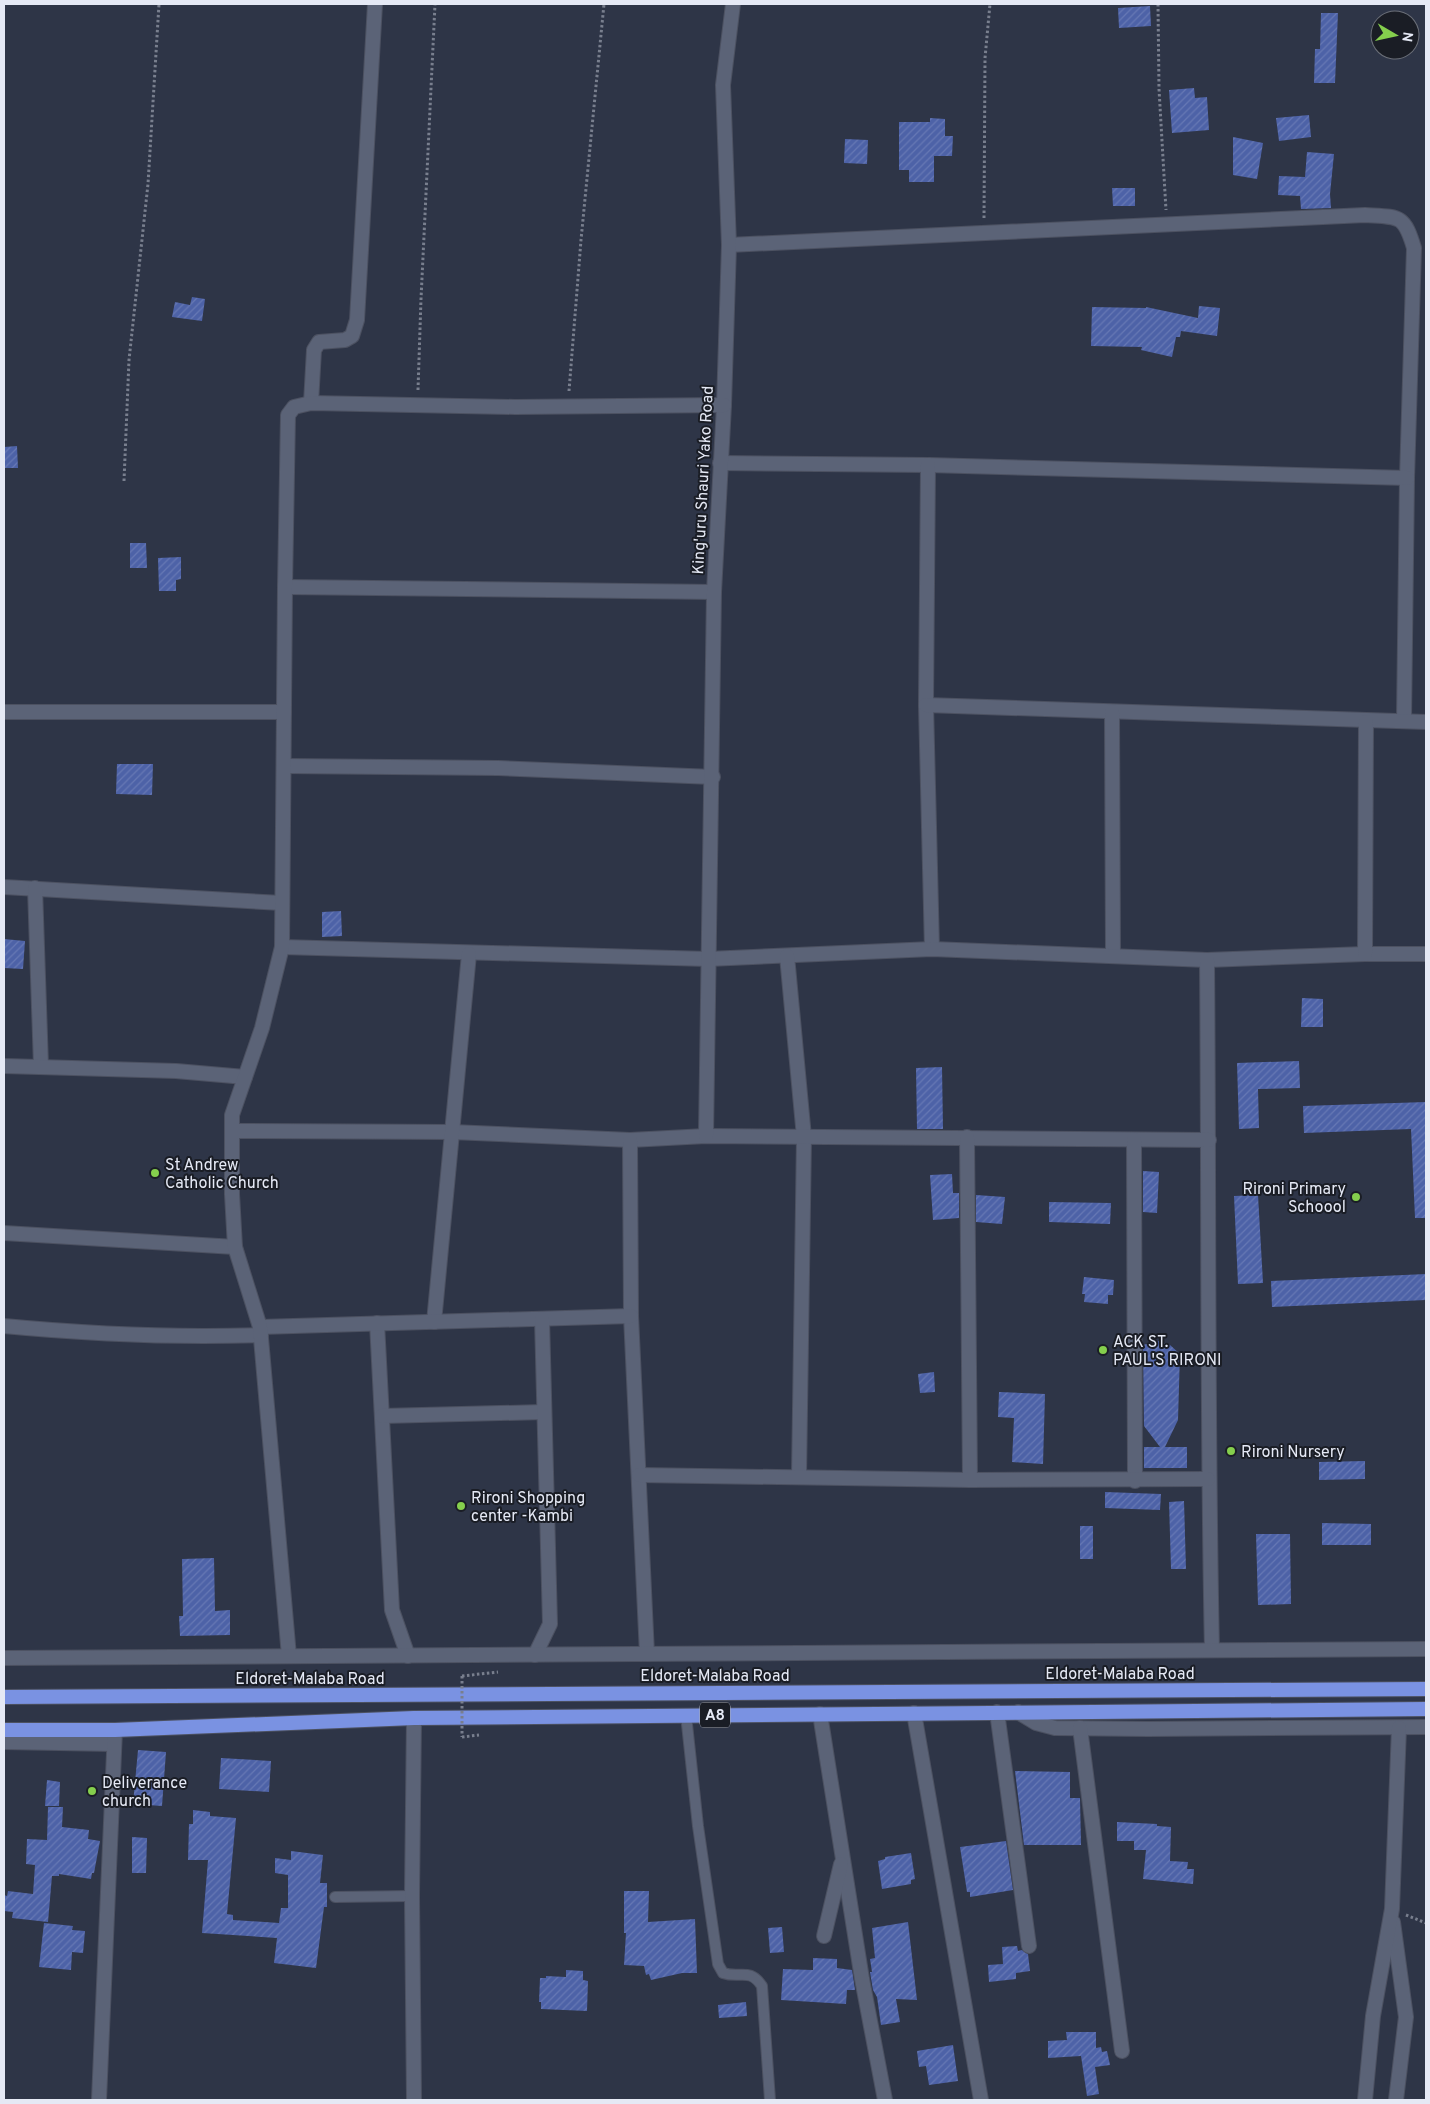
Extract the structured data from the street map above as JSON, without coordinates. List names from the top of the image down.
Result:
{
  "streets": {
    "highway": ["Eldoret-Malaba Road", "A8"],
    "street": ["King'uru Shauri Yako Road"]
  },
  "places": [
    "St Andrew Catholic Church",
    "Rironi Primary Schoool",
    "ACK ST. PAUL'S RIRONI",
    "Rironi Nursery",
    "Rironi Shopping center -Kambi",
    "Deliverance church"
  ],
  "north": "right"
}
